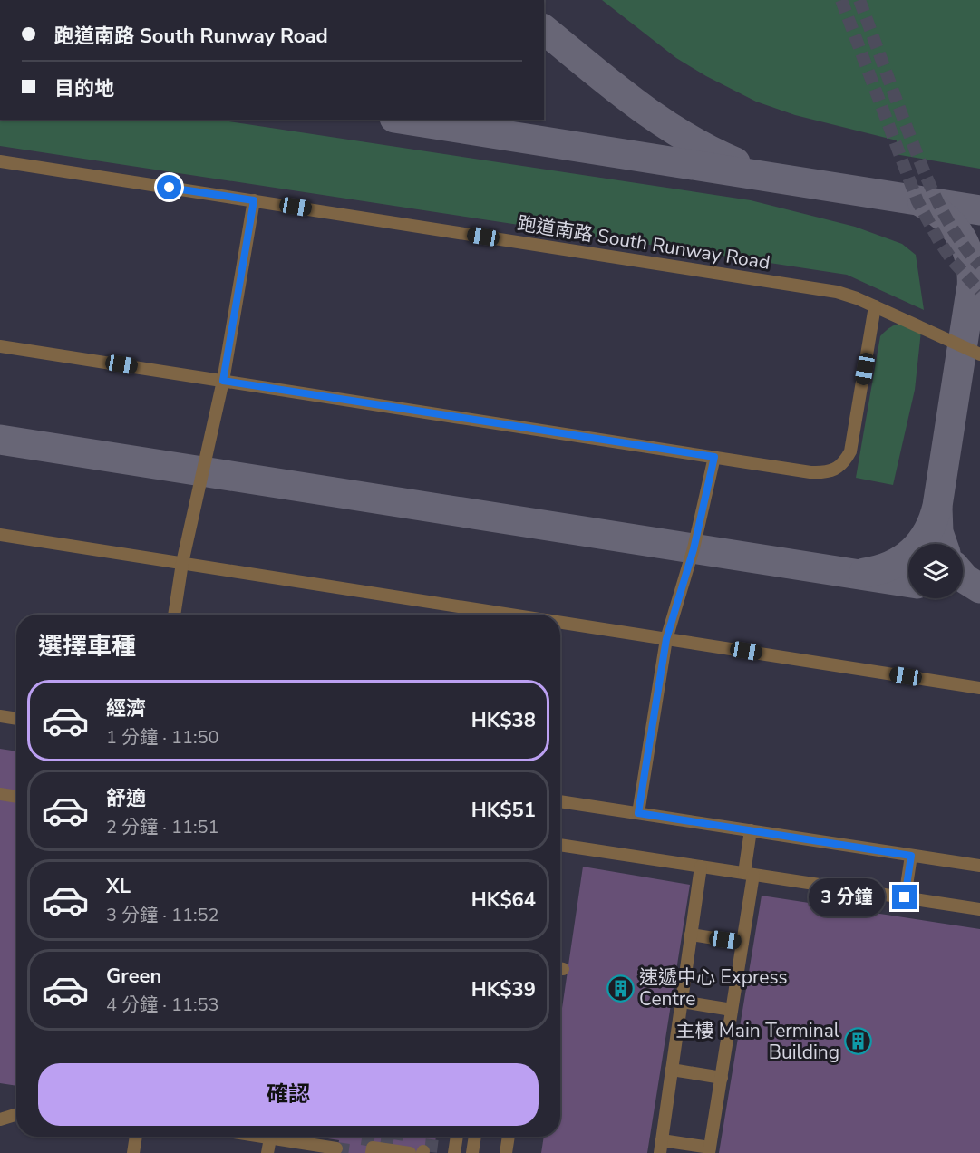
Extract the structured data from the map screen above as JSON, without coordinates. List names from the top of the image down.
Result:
{
  "streets": {
    "lane": ["跑道南路 South Runway Road"]
  },
  "places": {
    "building": ["速遞中心 Express Centre", "主樓 Main Terminal Building"]
  },
  "page": {
    "banner": ["跑道南路 South Runway Road", "目的地"],
    "heading": "選擇車種",
    "list": [
      {
        "name": "經濟",
        "note": "1 分鐘 · 11:50",
        "value": "HK$38"
      },
      {
        "name": "舒適",
        "note": "2 分鐘 · 11:51",
        "value": "HK$51"
      },
      {
        "name": "XL",
        "note": "3 分鐘 · 11:52",
        "value": "HK$64"
      },
      {
        "name": "Green",
        "note": "4 分鐘 · 11:53",
        "value": "HK$39"
      }
    ],
    "bubble": "3 分鐘",
    "buttons": "確認"
  }
}
